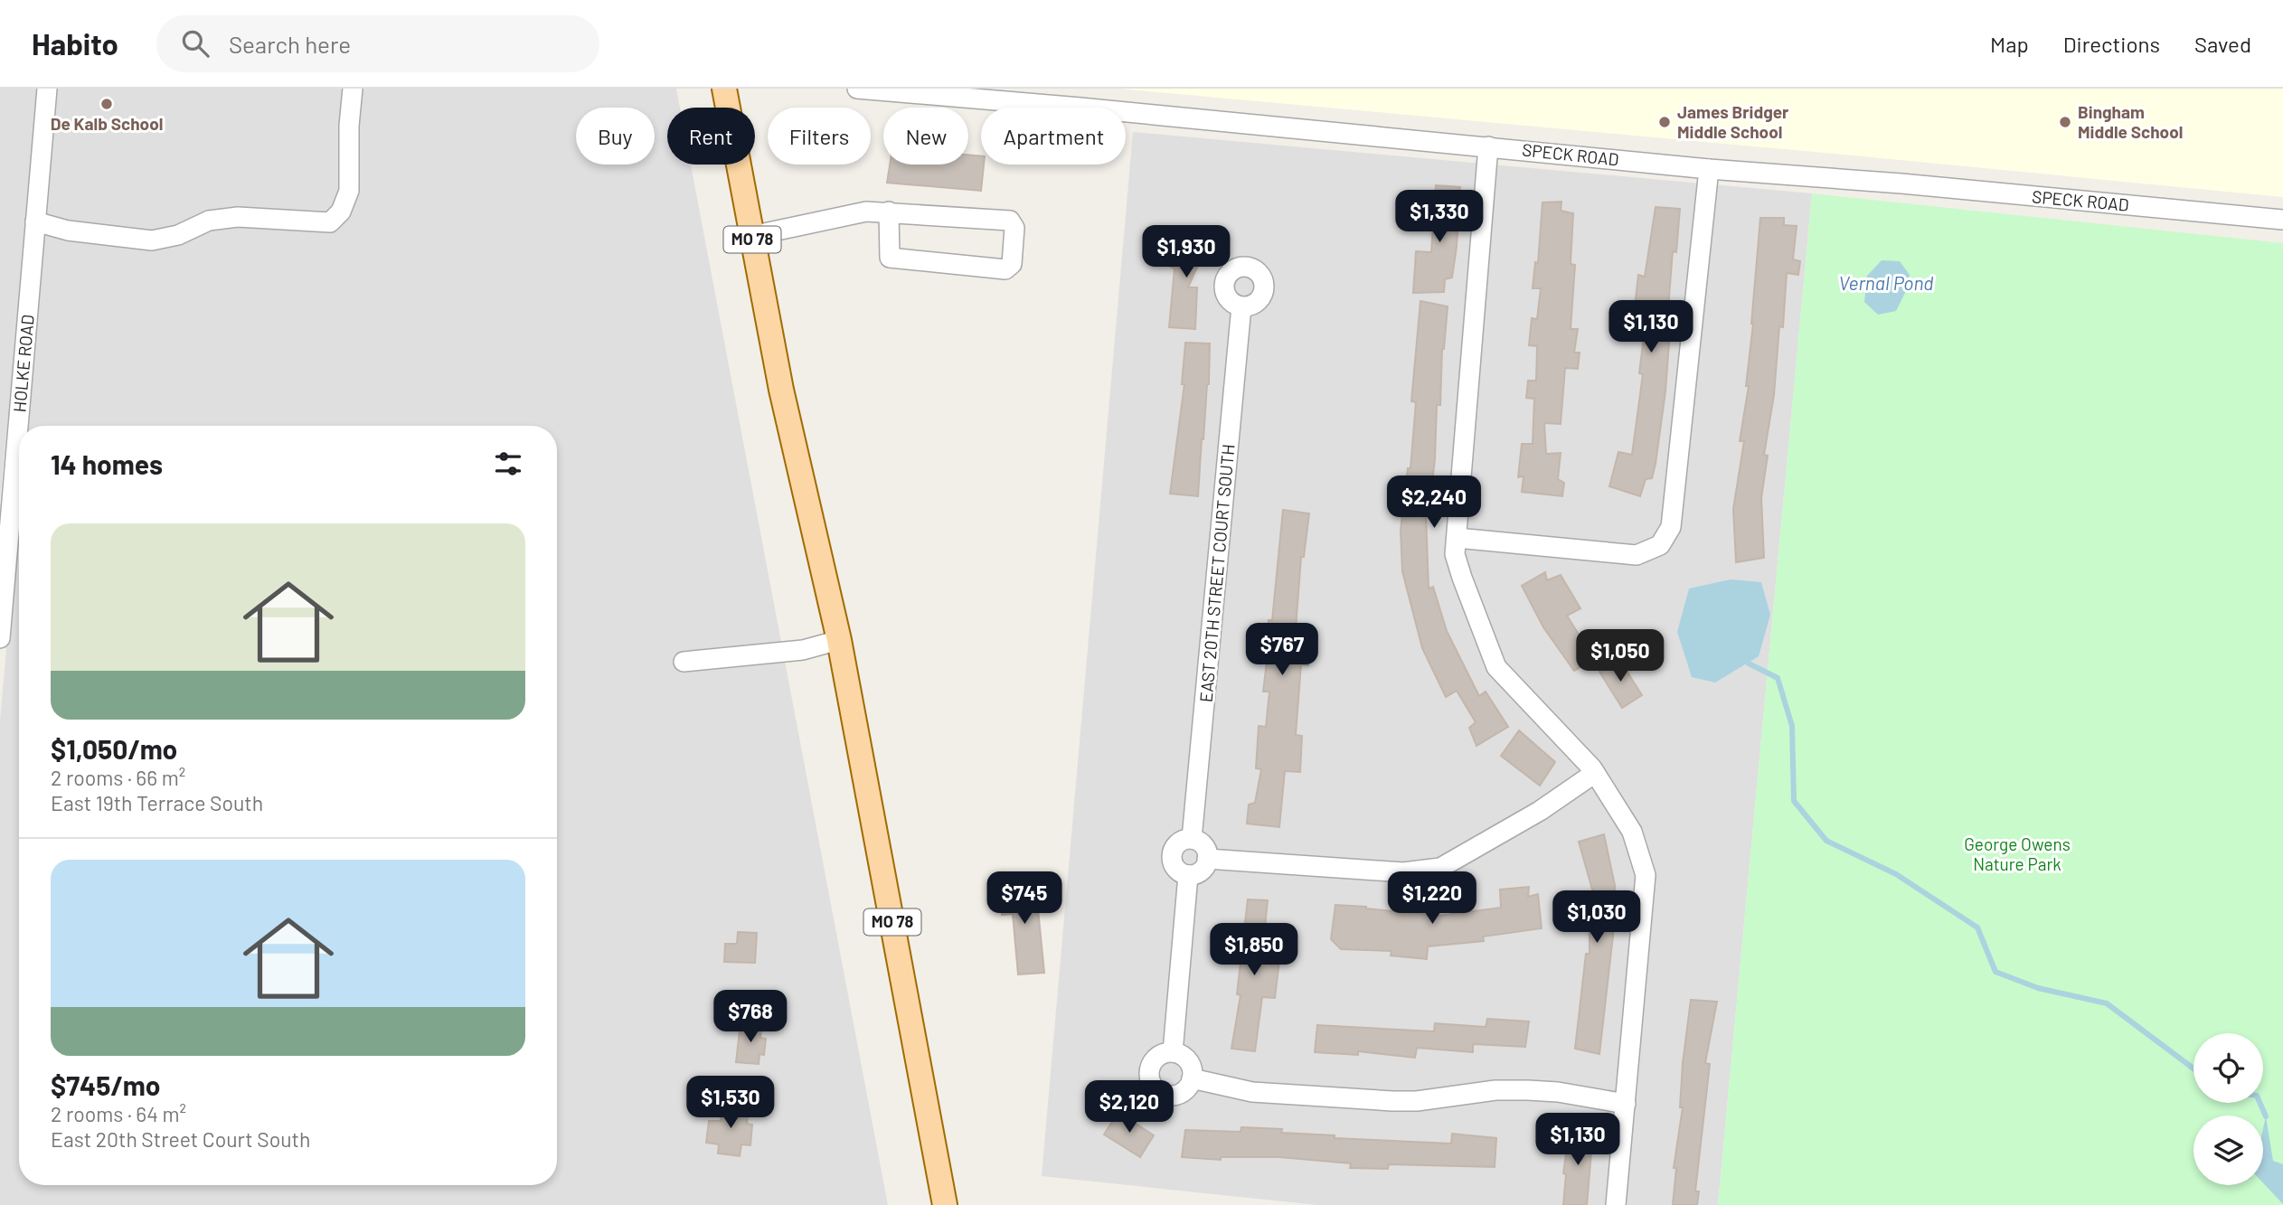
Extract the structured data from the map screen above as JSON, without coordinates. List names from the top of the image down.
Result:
{
  "streets": {
    "main road": ["MO 78"],
    "street": ["SPECK ROAD", "HOLKE ROAD", "EAST 20TH STREET COURT SOUTH"]
  },
  "water": ["Vernal Pond"],
  "parks": ["George Owens Nature Park"],
  "places": ["De Kalb School", "James Bridger Middle School", "Bingham Middle School"],
  "page": {
    "header": "Habito",
    "search": "Search here",
    "nav": ["Map", "Directions", "Saved"],
    "chip": [
      "Buy",
      "Rent",
      "Filters",
      "New",
      "Apartment"
    ],
    "price": [
      "$1,330",
      "$1,930",
      "$1,130",
      "$2,240",
      "$767",
      "$1,050",
      "$745",
      "$1,220",
      "$1,030",
      "$1,850",
      "$768",
      "$1,530",
      "$2,120",
      "$1,130"
    ],
    "heading": "14 homes",
    "list": [
      {
        "name": "$1,050/mo",
        "note": "2 rooms · 66 m² · East 19th Terrace South"
      },
      {
        "name": "$745/mo",
        "note": "2 rooms · 64 m² · East 20th Street Court South"
      }
    ]
  }
}
